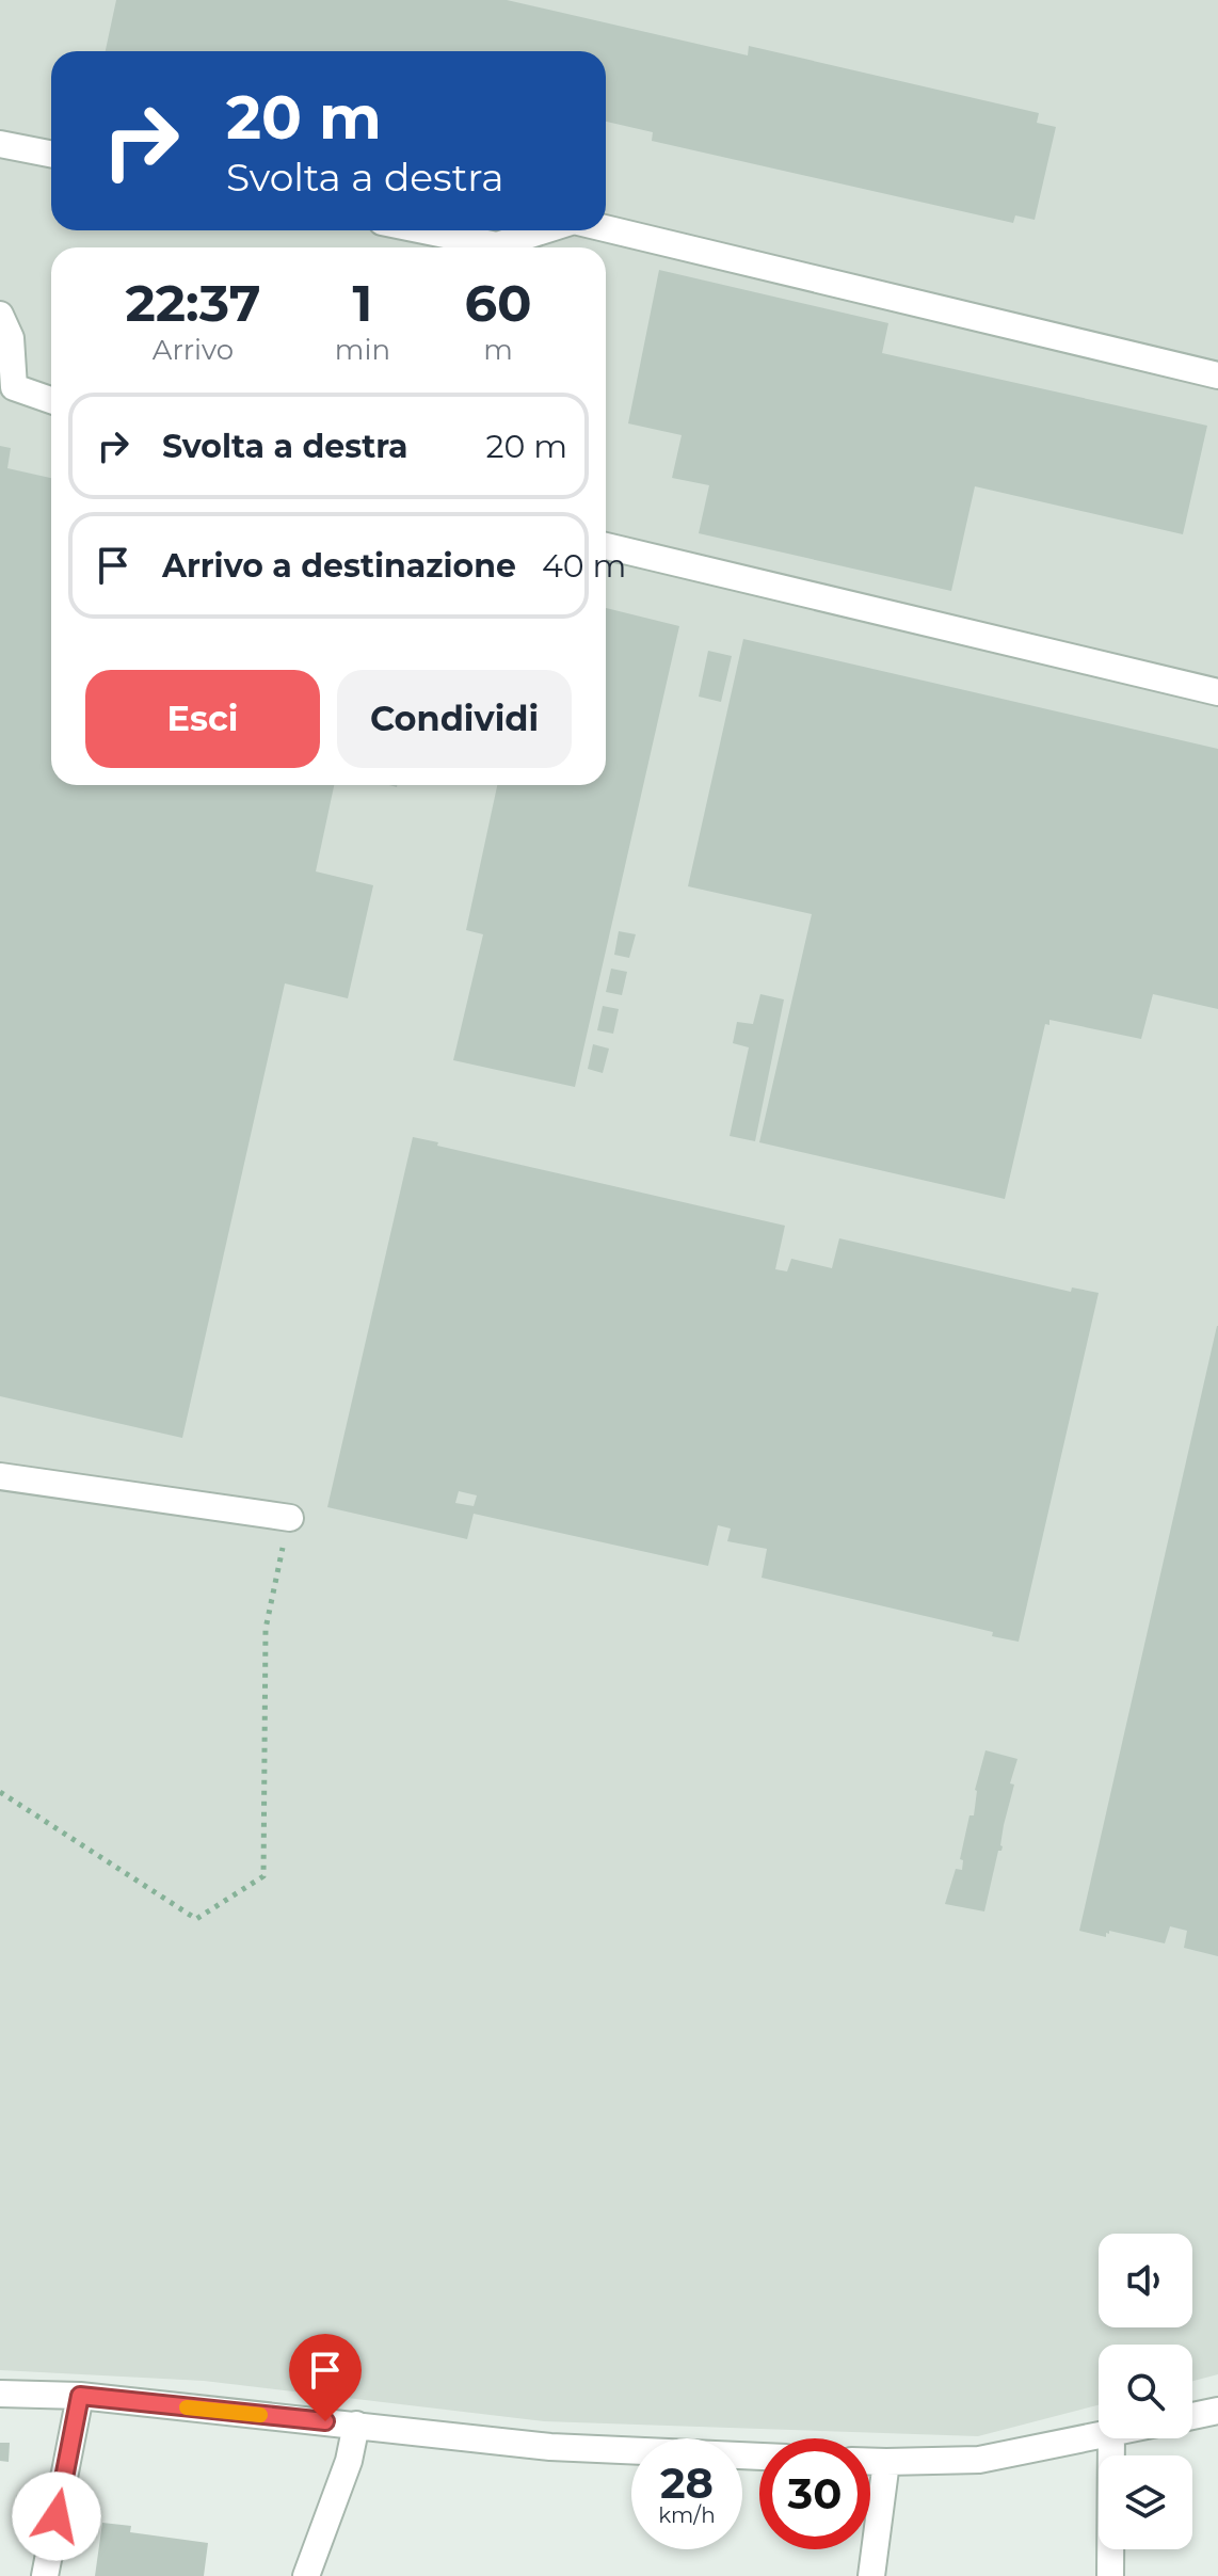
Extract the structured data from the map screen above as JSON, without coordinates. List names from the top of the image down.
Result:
{
  "page": {
    "turn": ["20 m", "Svolta a destra"],
    "eta": [
      "22:37",
      "Arrivo",
      "1",
      "min",
      "60",
      "m"
    ],
    "list": [
      {
        "name": "Svolta a destra",
        "value": "20 m"
      },
      {
        "name": "Arrivo a destinazione",
        "value": "40 m"
      }
    ],
    "buttons": ["Esci", "Condividi"],
    "speed": "28 km/h",
    "limit": "30"
  }
}
